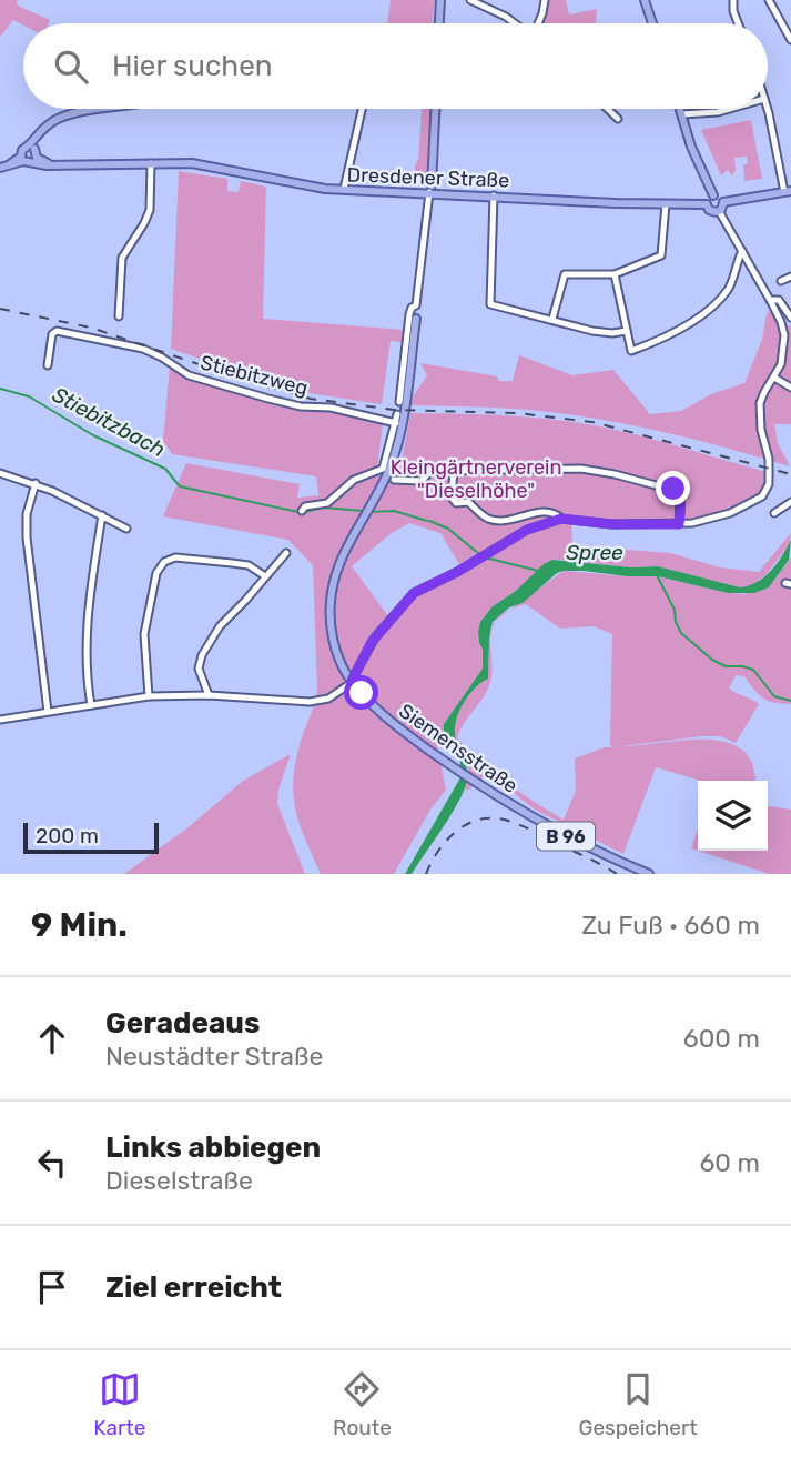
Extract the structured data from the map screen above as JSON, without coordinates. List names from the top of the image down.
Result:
{
  "streets": {
    "main road": ["Dresdener Straße", "Siemensstraße", "B 96"],
    "street": ["Stiebitzweg"]
  },
  "water": ["Stiebitzbach", "Spree"],
  "parks": ["Kleingärtnerverein \"Dieselhöhe\""],
  "scale_bar": "200 m",
  "page": {
    "search": "Hier suchen",
    "scale": "200 m",
    "heading": ["9 Min.", "Zu Fuß · 660 m"],
    "list": [
      ["Geradeaus", "Neustädter Straße", "600 m"],
      ["Links abbiegen", "Dieselstraße", "60 m"],
      "Ziel erreicht"
    ],
    "nav": ["Karte", "Route", "Gespeichert"]
  }
}
